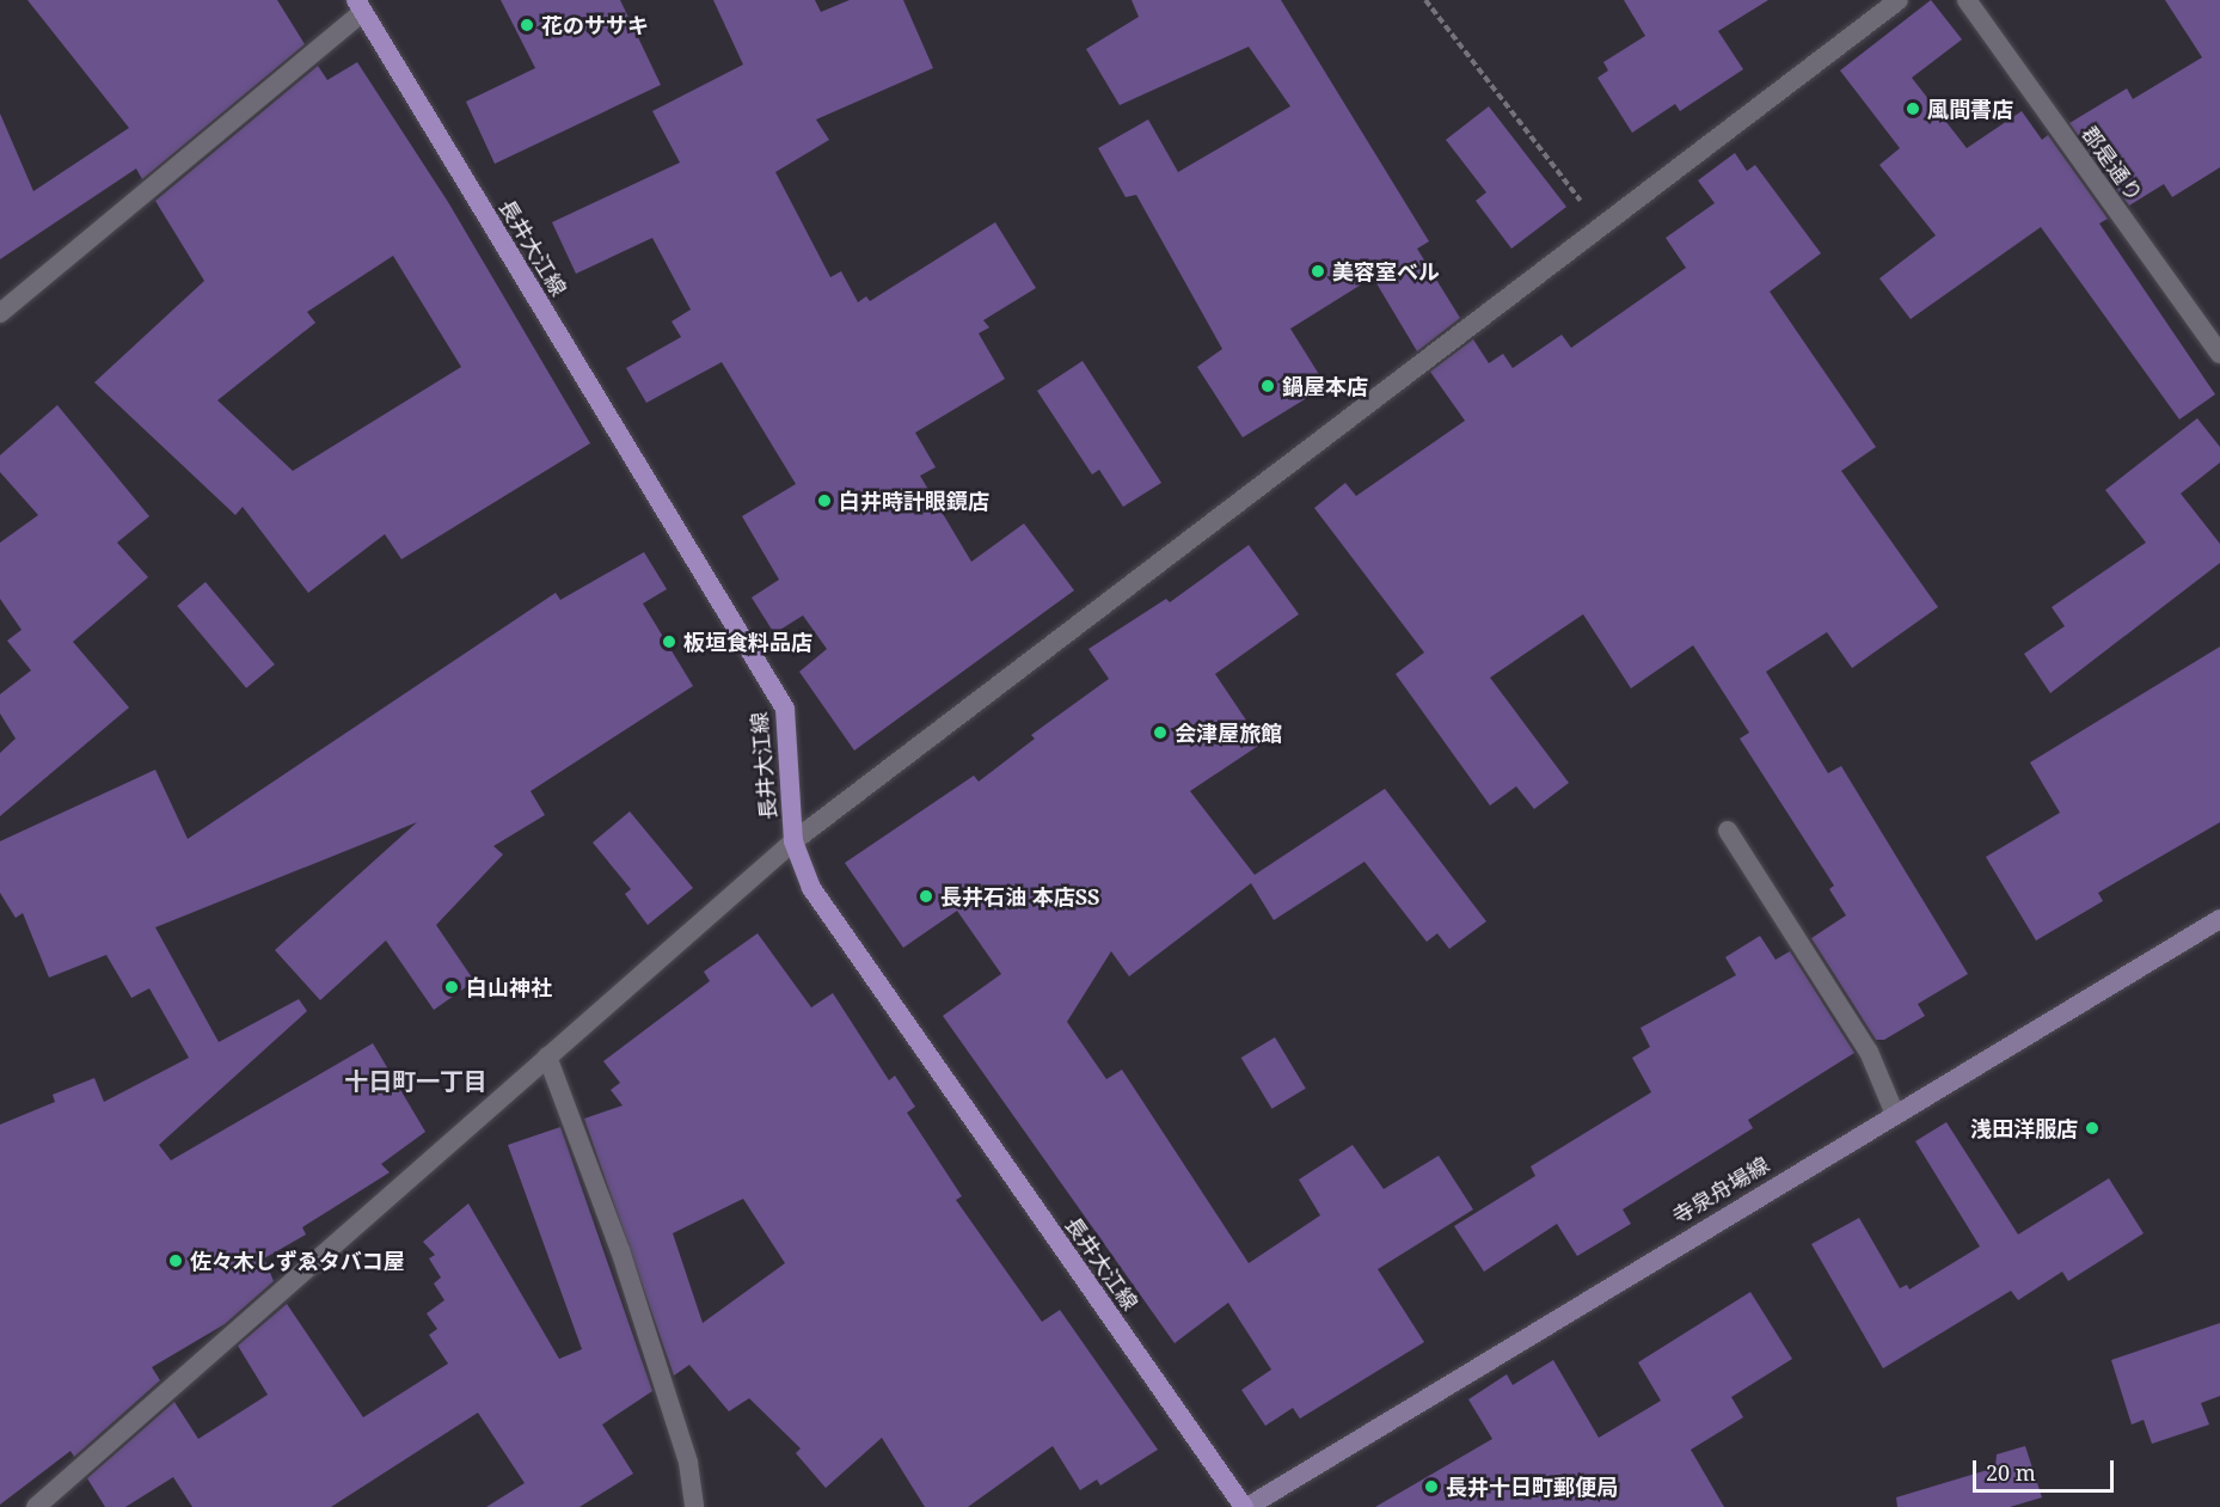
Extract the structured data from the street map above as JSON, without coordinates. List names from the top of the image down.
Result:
{
  "streets": {
    "main road": ["長井大江線", "寺泉舟場線"],
    "street": ["郡是通り"]
  },
  "crossings": [
    ["長井大江線", "寺泉舟場線"]
  ],
  "districts": ["十日町一丁目"],
  "places": [
    "花のササキ",
    "風間書店",
    "美容室ベル",
    "鍋屋本店",
    "白井時計眼鏡店",
    "板垣食料品店",
    "会津屋旅館",
    "長井石油 本店SS",
    "白山神社",
    "浅田洋服店",
    "佐々木しずゑタバコ屋",
    "長井十日町郵便局"
  ],
  "scale_bar": "20 m"
}
